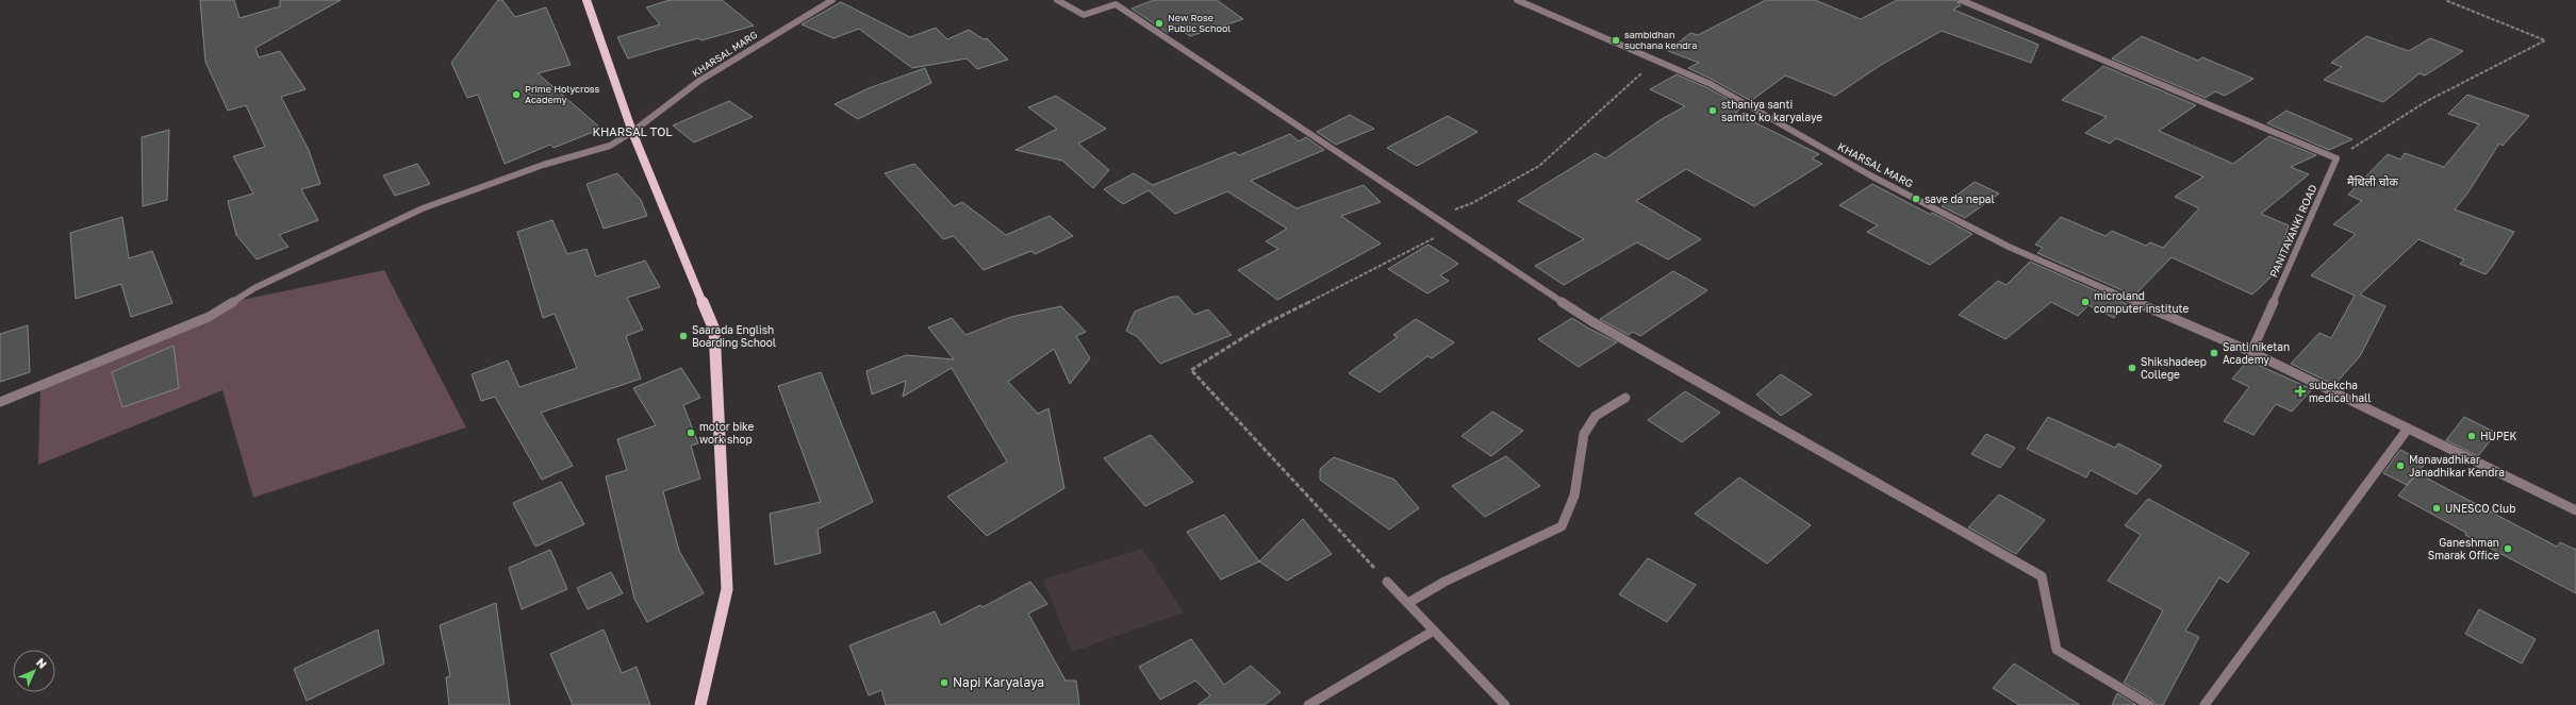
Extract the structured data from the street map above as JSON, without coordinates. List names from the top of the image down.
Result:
{
  "streets": {
    "street": ["KHARSAL MARG", "PANITAYANKI ROAD"]
  },
  "crossings": [
    ["KHARSAL MARG", "PANITAYANKI ROAD"]
  ],
  "districts": ["KHARSAL TOL", "मैथिली चोक"],
  "places": {
    "other": [
      "New Rose Public School",
      "sambidhan suchana kendra",
      "Prime Holycross Academy",
      "sthaniya santi samito ko karyalaye",
      "save da nepal",
      "microland computer institute",
      "Saarada English Boarding School",
      "Santi niketan Academy",
      "Shikshadeep College",
      "motor bike work shop",
      "HUPEK",
      "Manavadhikar Janadhikar Kendra",
      "UNESCO Club",
      "Ganeshman Smarak Office",
      "Napi Karyalaya"
    ],
    "health": ["subekcha medical hall"]
  },
  "north": "top right"
}
